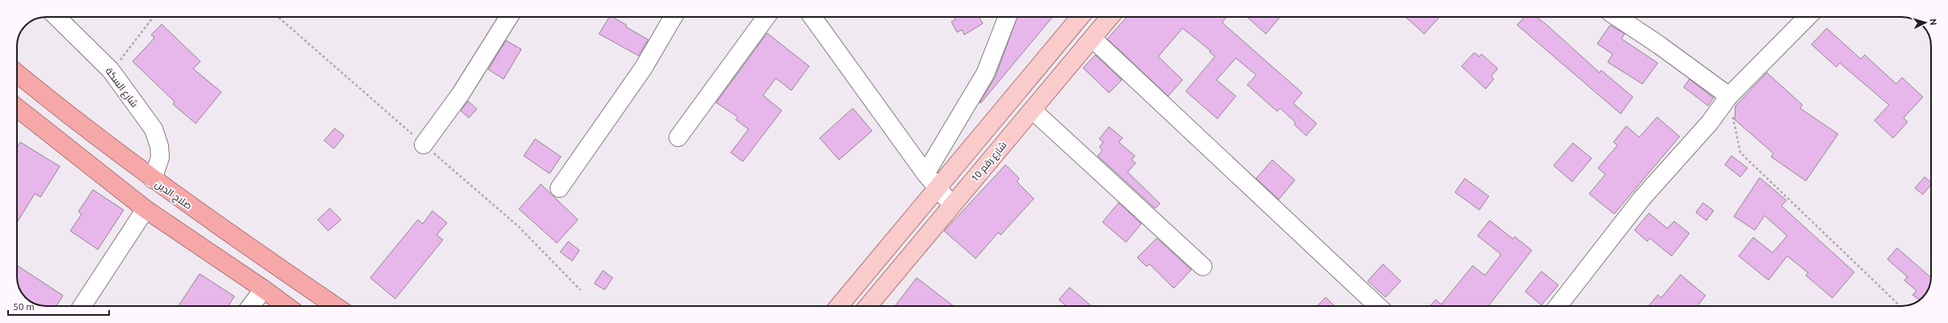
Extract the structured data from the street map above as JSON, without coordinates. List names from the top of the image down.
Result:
{
  "streets": {
    "highway": ["صلاح الدين"],
    "main road": ["شارع رقم 10"],
    "street": ["شارع السكة"]
  },
  "crossings": [
    ["شارع السكة", "صلاح الدين"]
  ],
  "scale_bar": "50 m",
  "north": "right"
}
